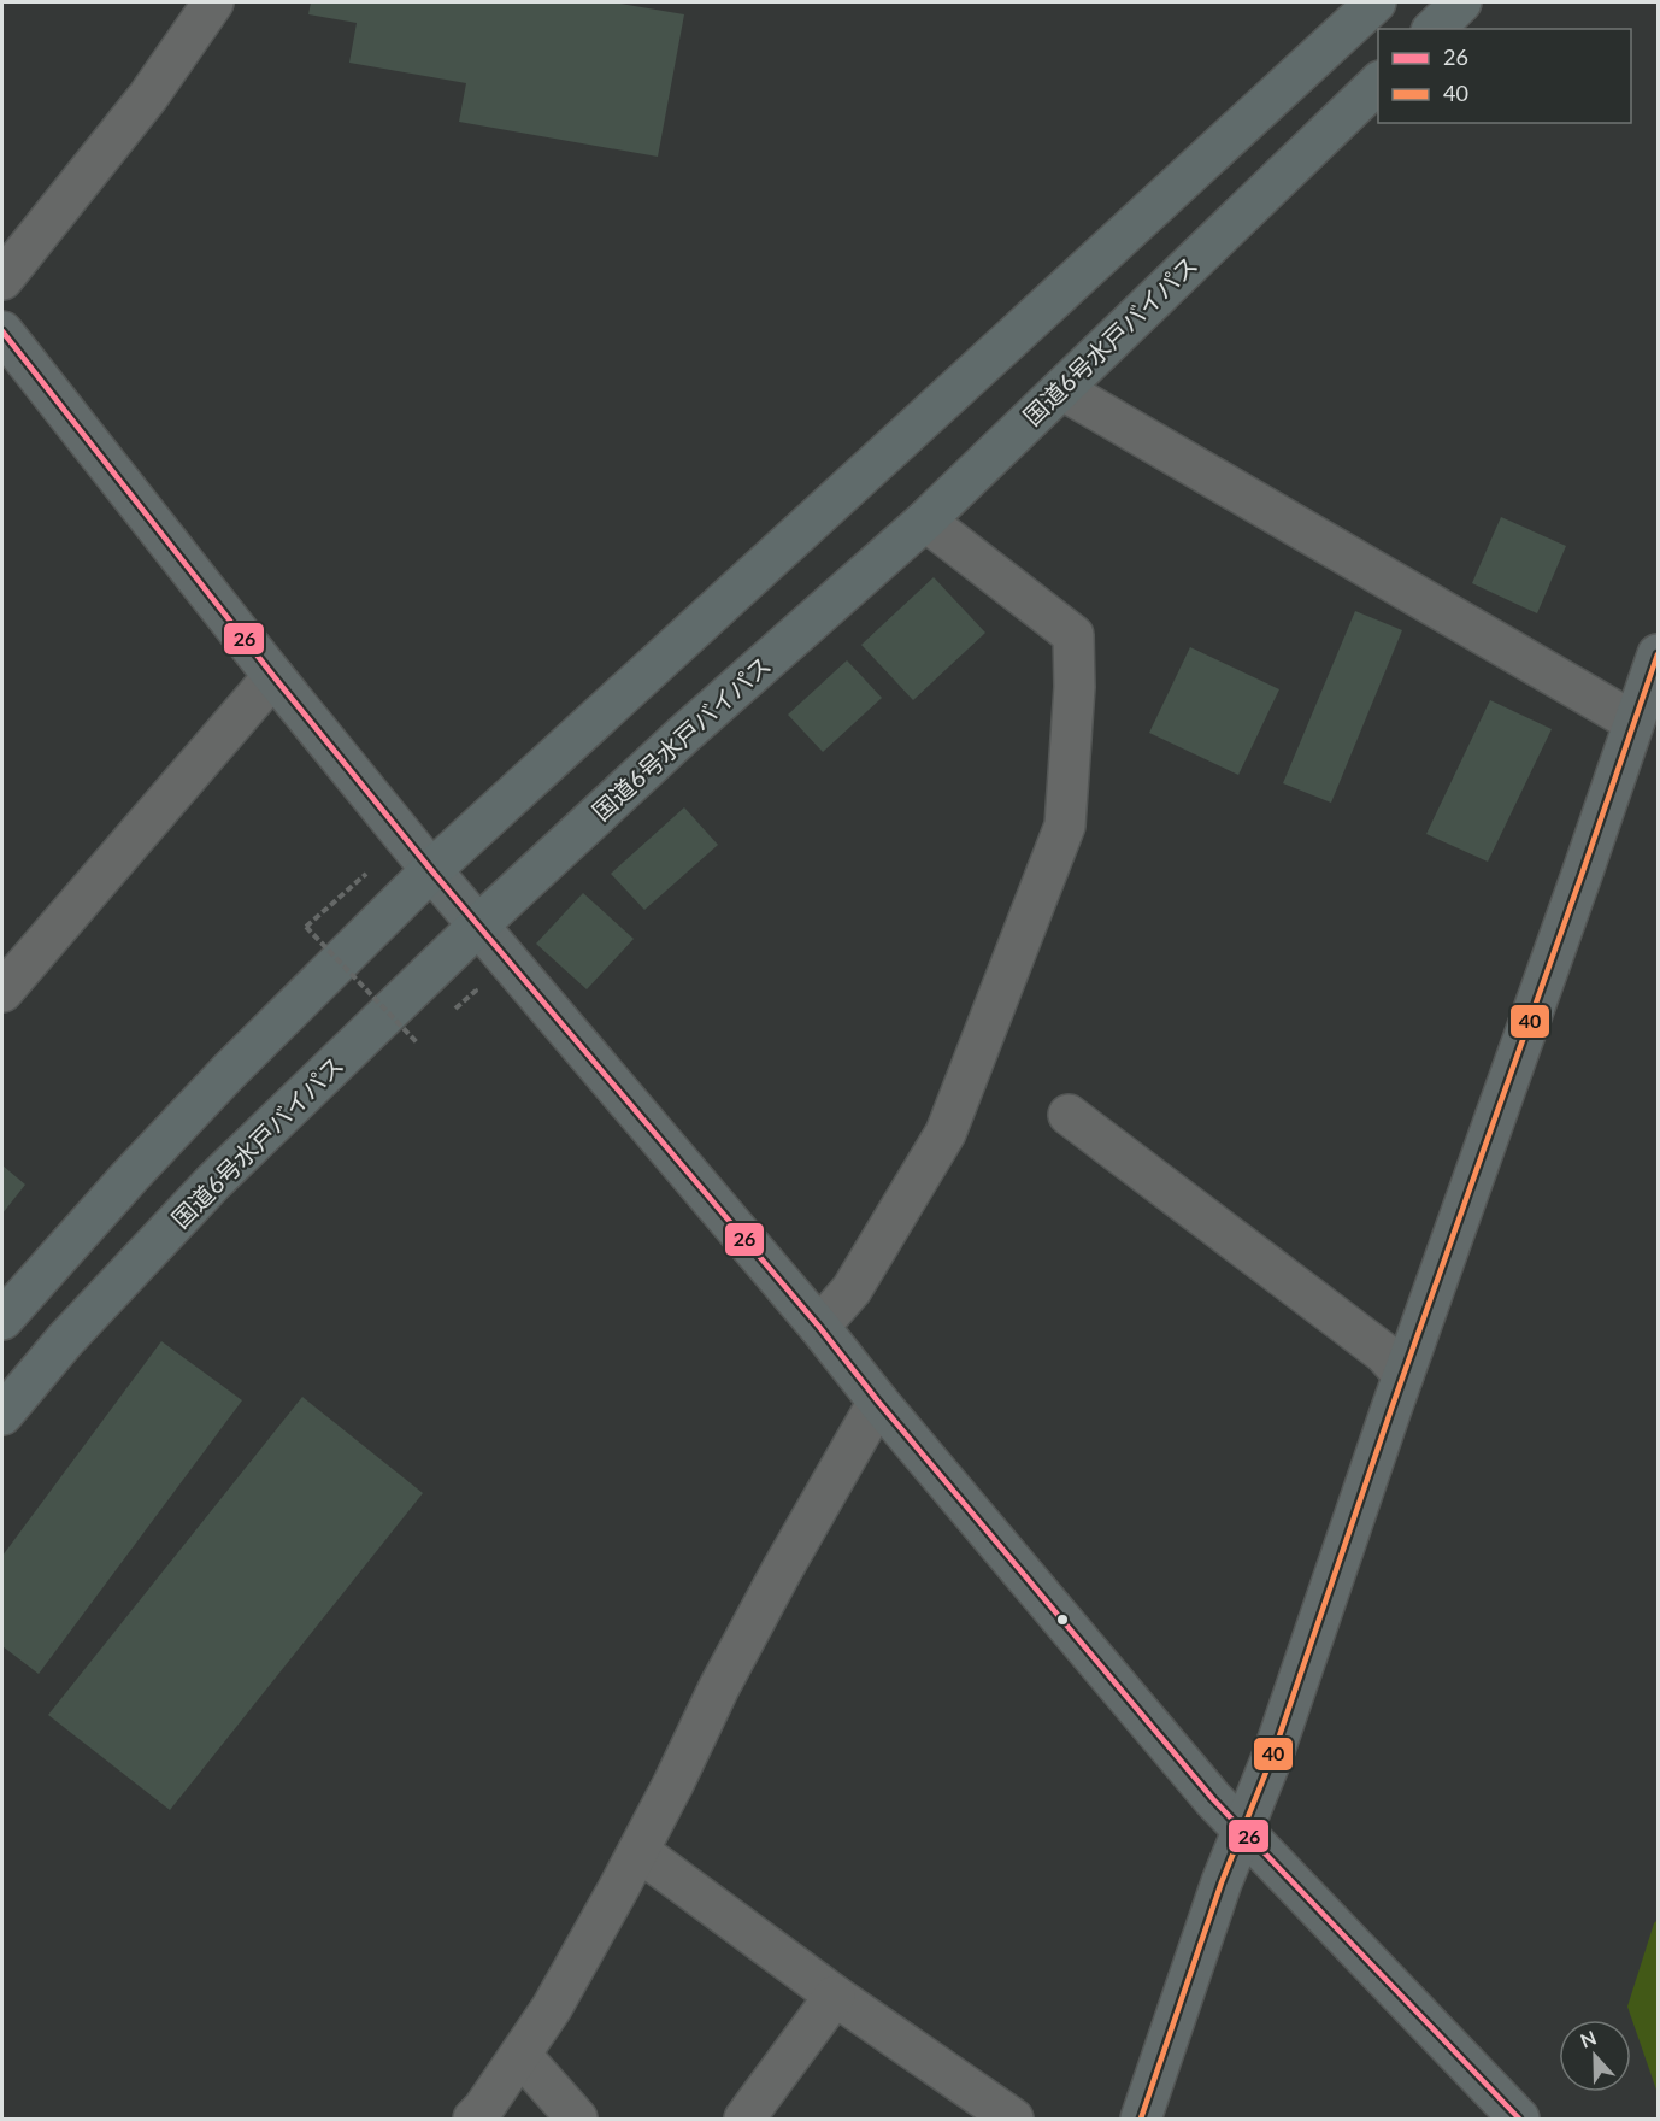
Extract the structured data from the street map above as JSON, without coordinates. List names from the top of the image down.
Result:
{
  "streets": {
    "highway": ["国道6号水戸バイパス"]
  },
  "lines": ["transit line 26", "transit line 40"],
  "legend": ["26", "40"],
  "north": "top"
}
